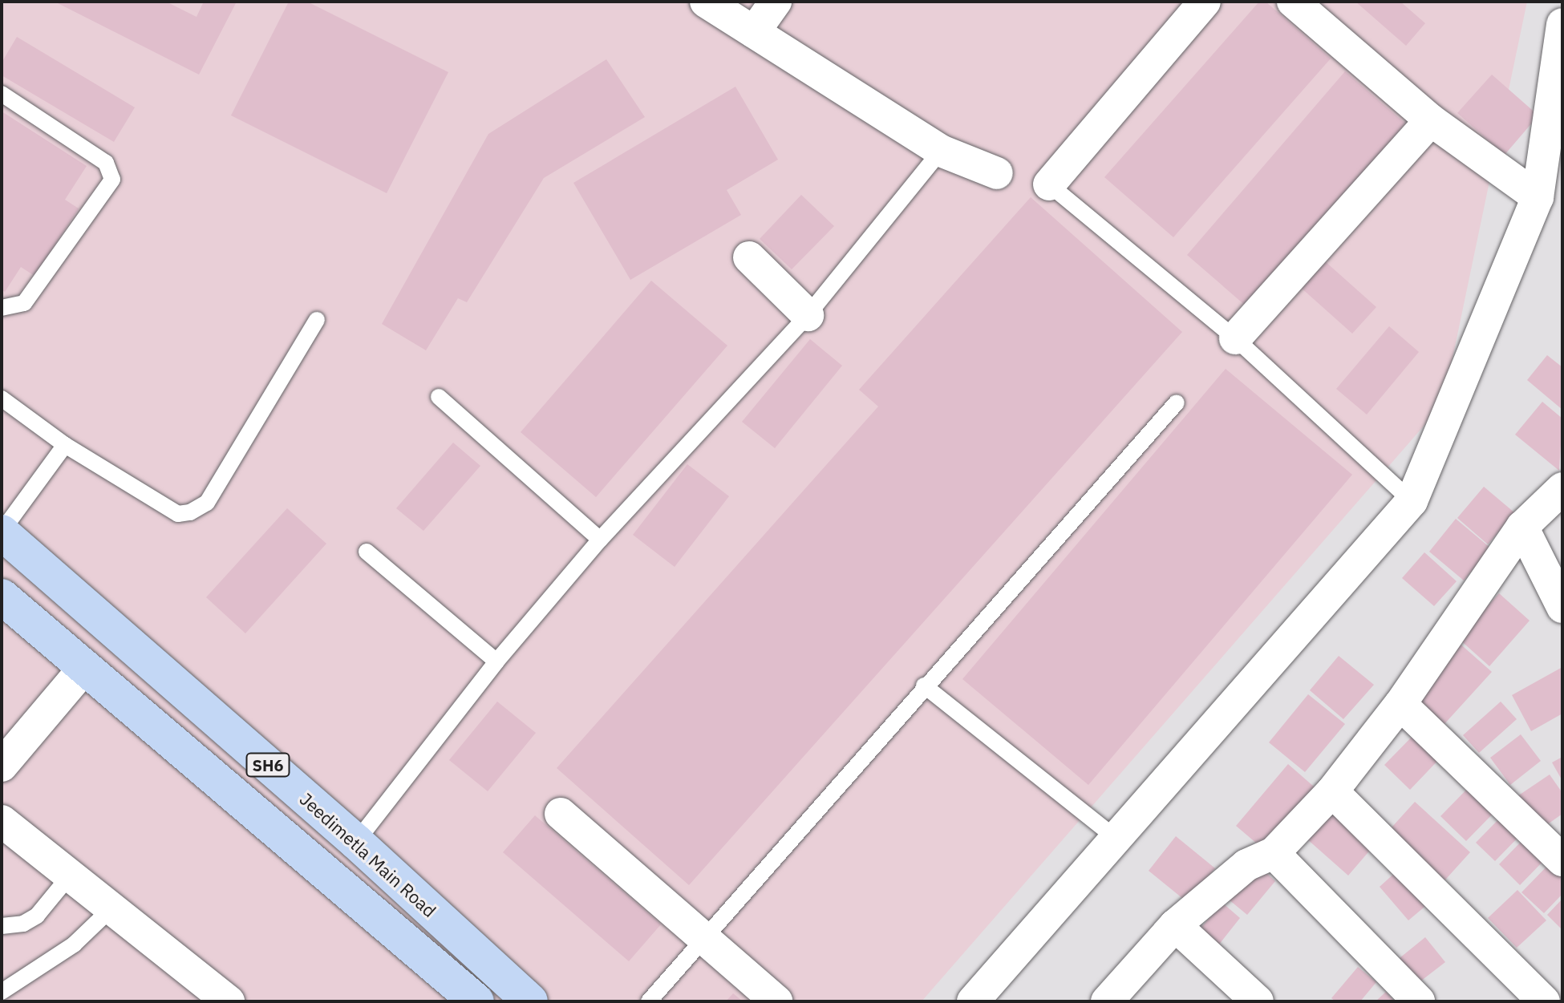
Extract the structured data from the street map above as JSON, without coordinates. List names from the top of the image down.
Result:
{
  "streets": {
    "main road": ["SH6", "Jeedimetla Main Road"]
  }
}
